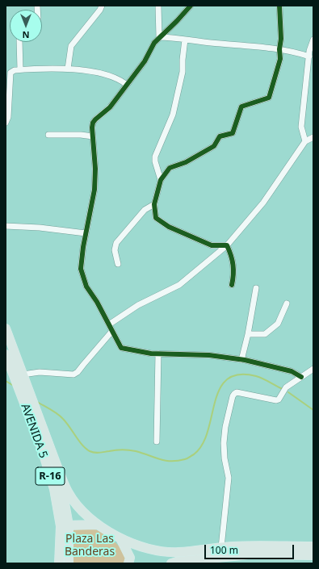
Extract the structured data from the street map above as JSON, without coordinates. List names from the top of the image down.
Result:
{
  "streets": {
    "main road": ["AVENIDA 5", "R-16"]
  },
  "parks": ["Plaza Las Banderas"],
  "scale_bar": "100 m",
  "north": "bottom"
}
